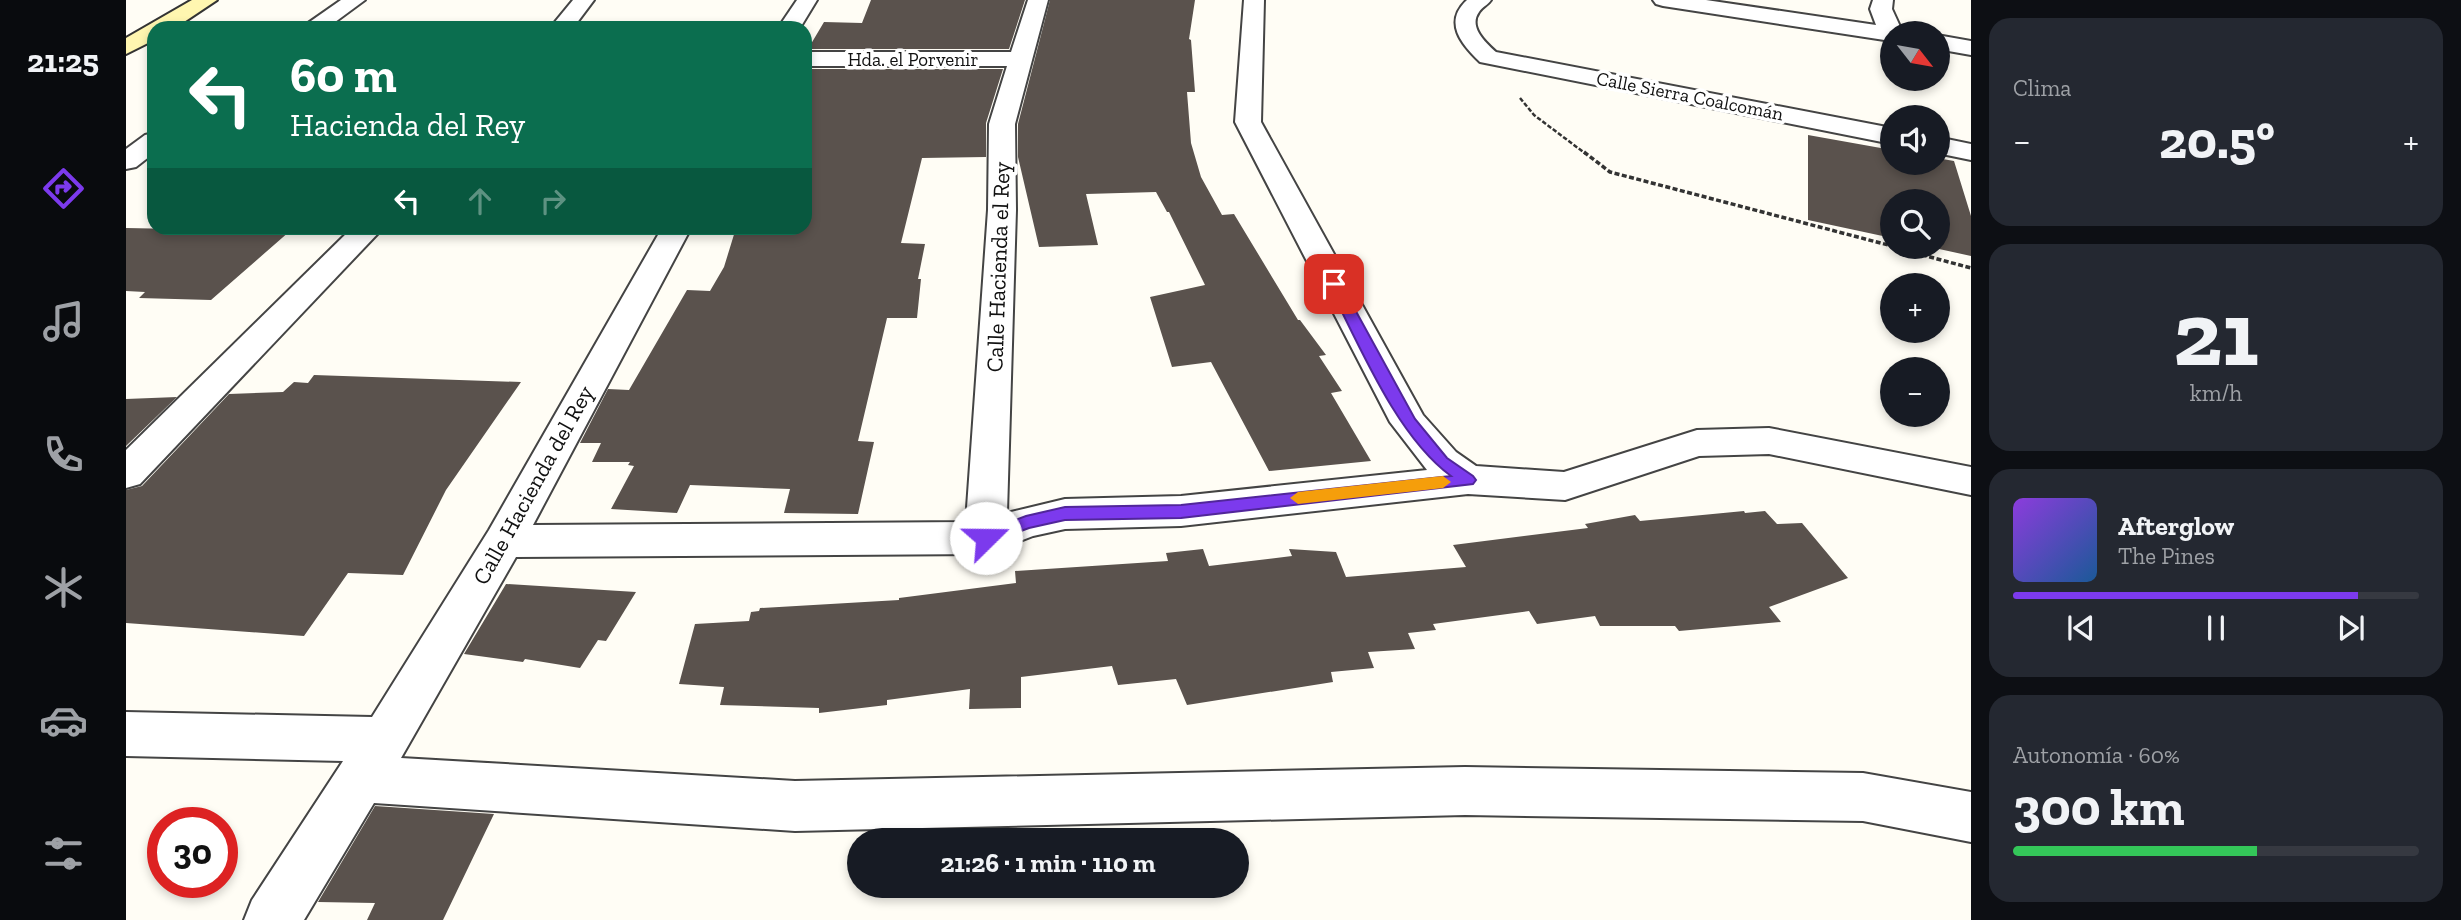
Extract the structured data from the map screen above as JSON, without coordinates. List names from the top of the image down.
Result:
{
  "streets": {
    "street": [
      "Hda. el Porvenir",
      "Calle Sierra Coalcomán",
      "Calle Hacienda el Rey",
      "Calle Hacienda del Rey"
    ]
  },
  "crossings": [
    ["Hda. el Porvenir", "Calle Hacienda el Rey"]
  ],
  "north": "bottom right",
  "page": {
    "tabs": "21:25",
    "tile": [
      "Clima",
      ["21", "km/h"],
      ["Autonomía · 60%", "300 km"]
    ],
    "map_buttons": ["+", "−"],
    "turn": ["60 m", "Hacienda del Rey"],
    "heat": ["−", "20.5°", "+"],
    "song": ["Afterglow", "The Pines"],
    "limit": "30",
    "trip": "21:26 · 1 min · 110 m"
  }
}
